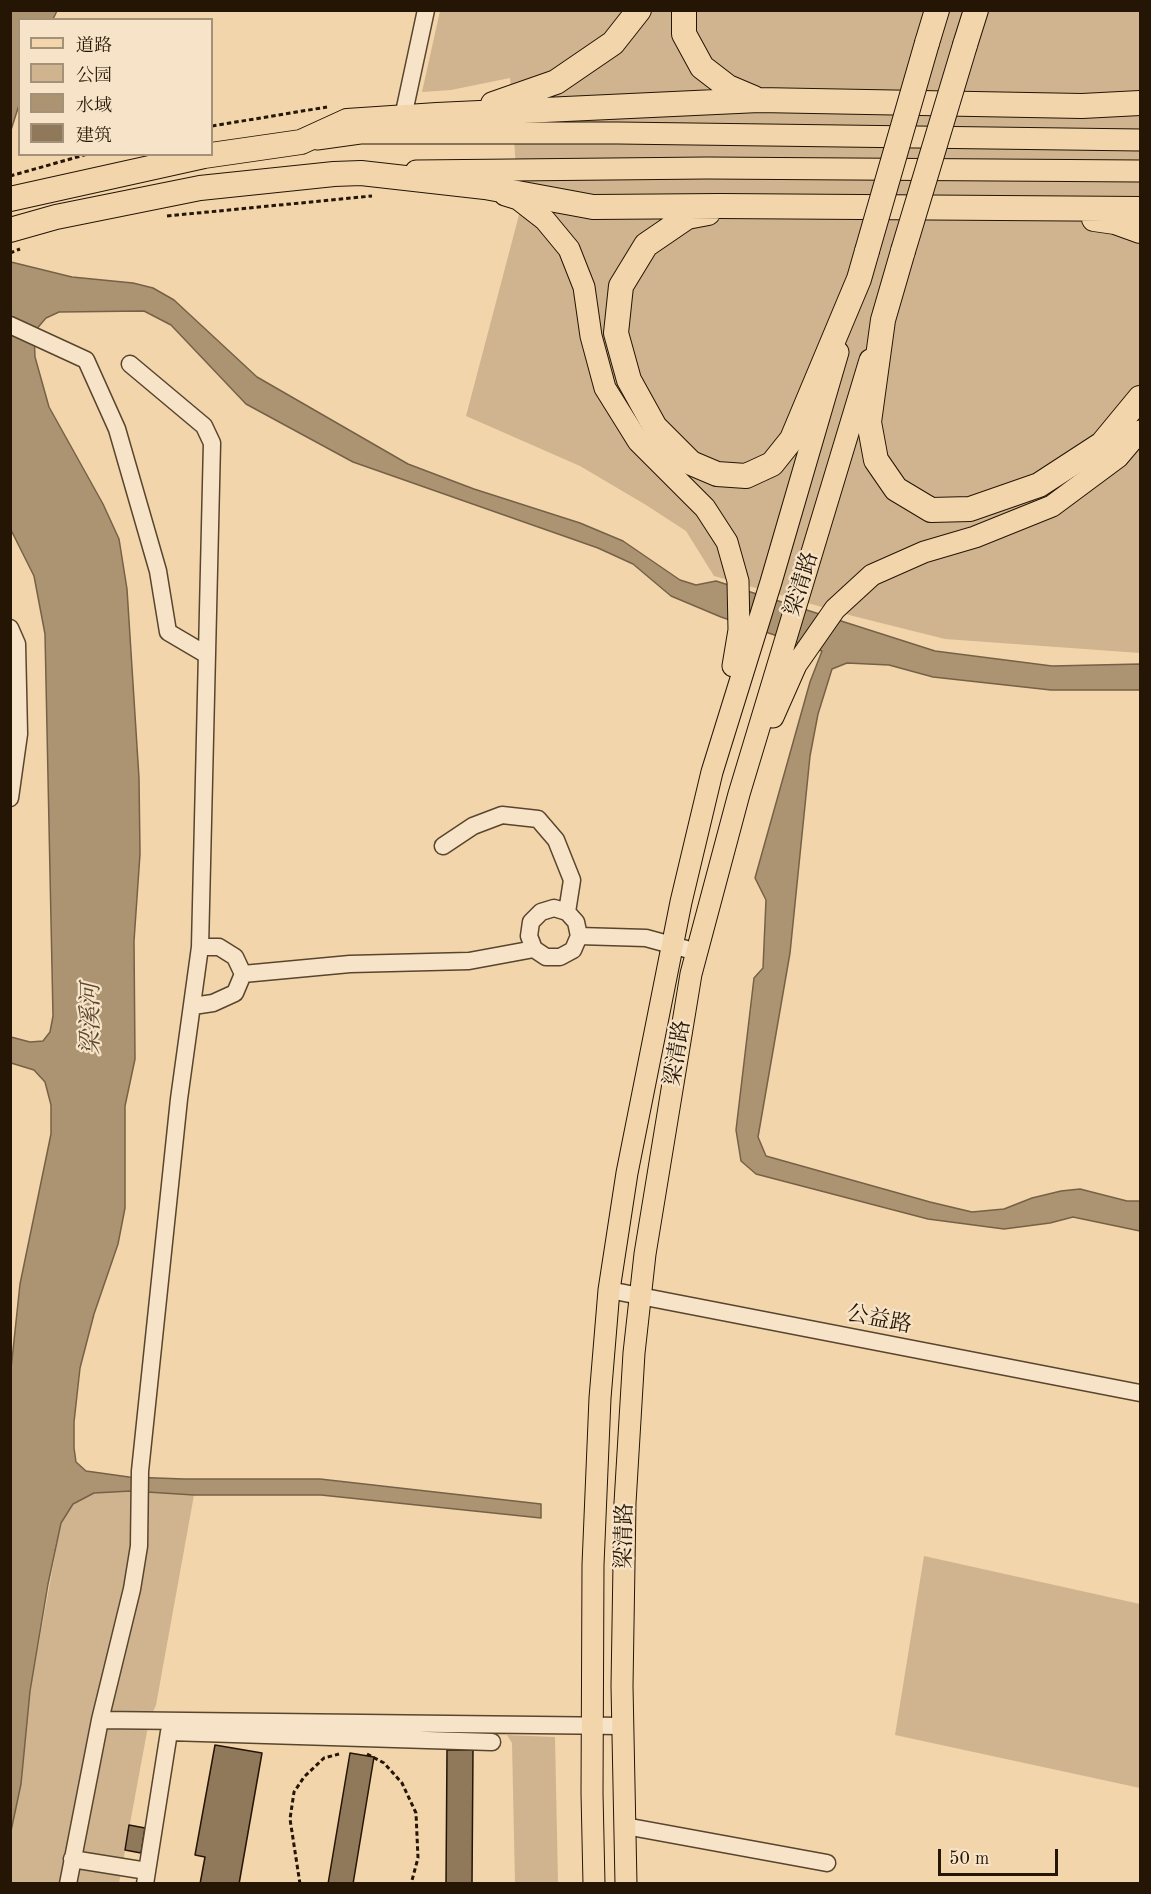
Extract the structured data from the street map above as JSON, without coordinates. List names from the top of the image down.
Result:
{
  "streets": {
    "highway": ["梁清路"],
    "street": ["公益路"]
  },
  "crossings": [
    ["梁清路", "公益路"]
  ],
  "water": ["梁溪河"],
  "legend": [
    "道路",
    "公园",
    "水域",
    "建筑"
  ],
  "scale_bar": "50 m"
}
